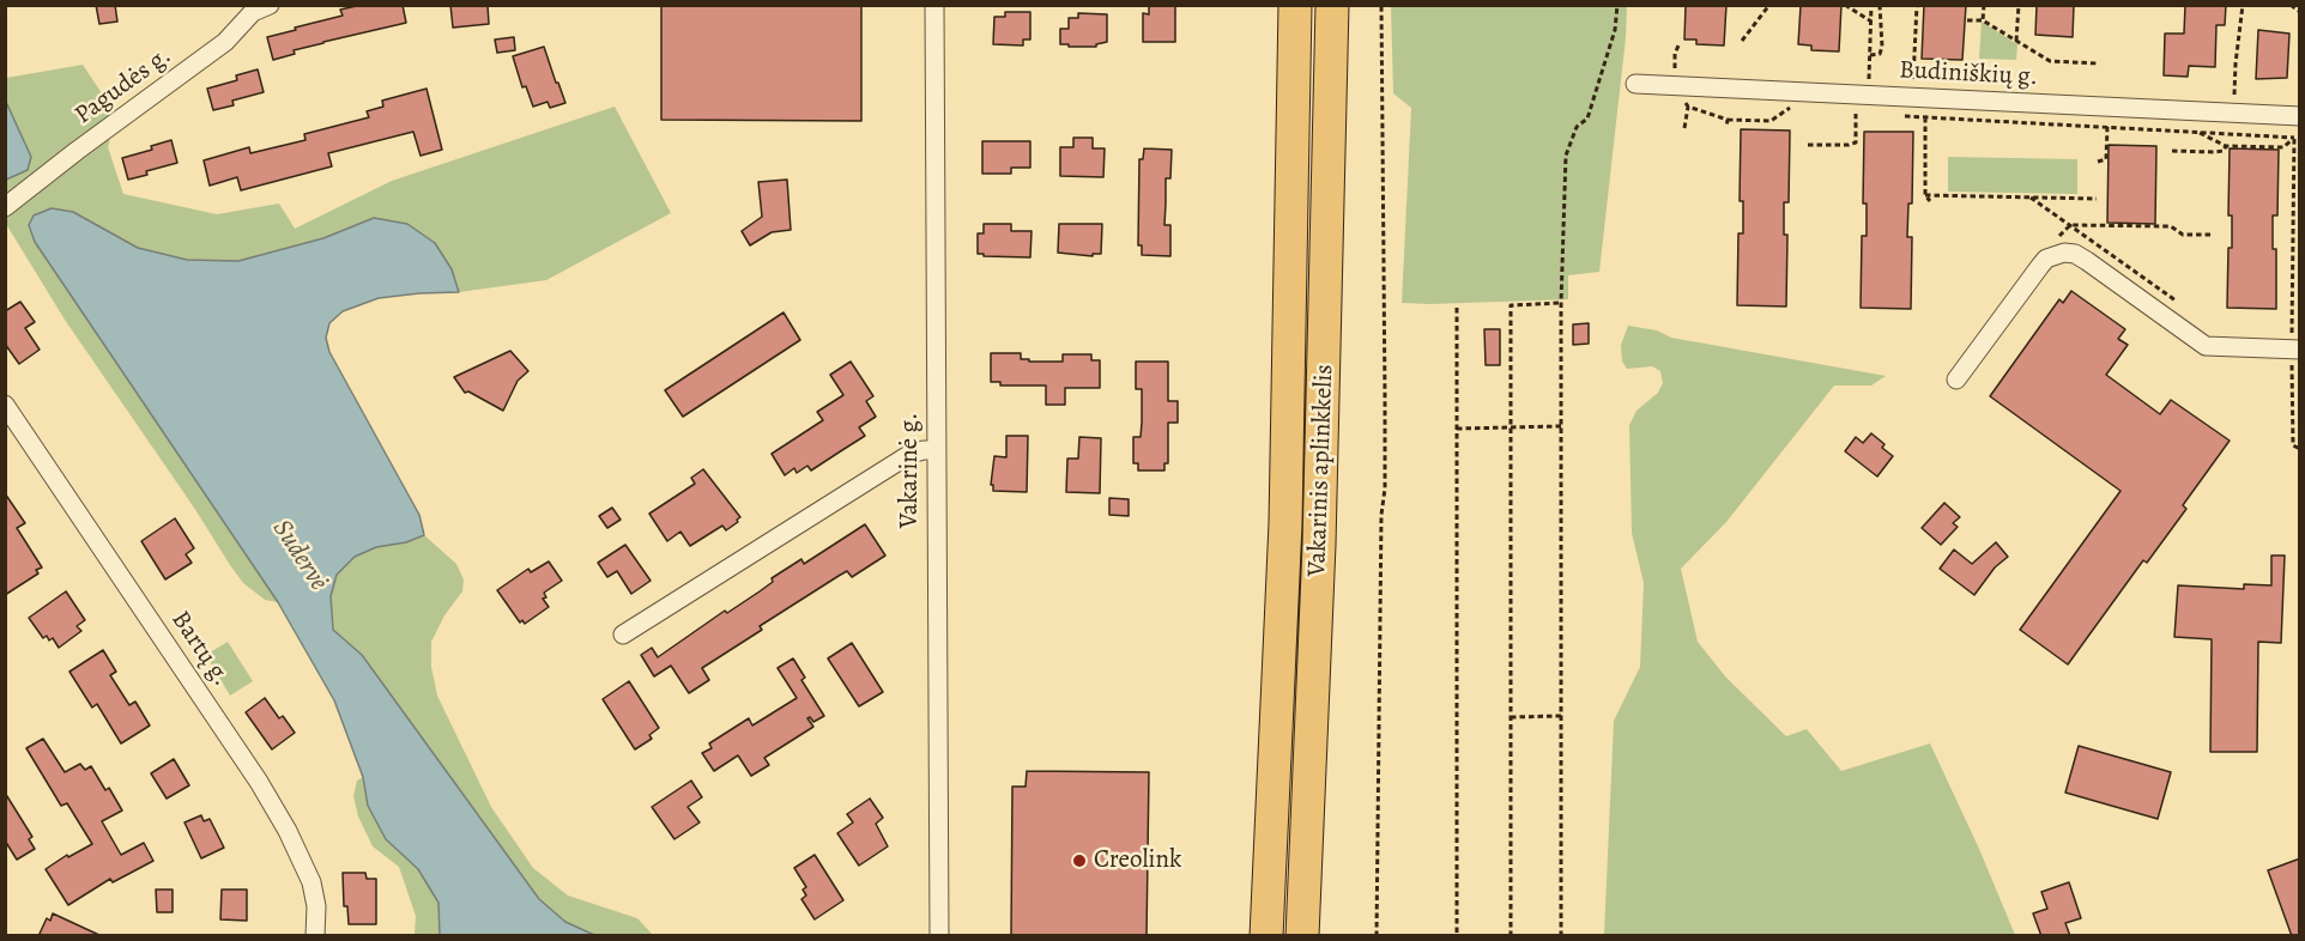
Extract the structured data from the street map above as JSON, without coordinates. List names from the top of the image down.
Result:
{
  "streets": {
    "highway": ["Vakarinis aplinkkelis"],
    "street": [
      "Budiniškių g.",
      "Pagudės g.",
      "Vakarinė g.",
      "Bartų g."
    ]
  },
  "water": ["Sudervė"],
  "places": ["Creolink"]
}
